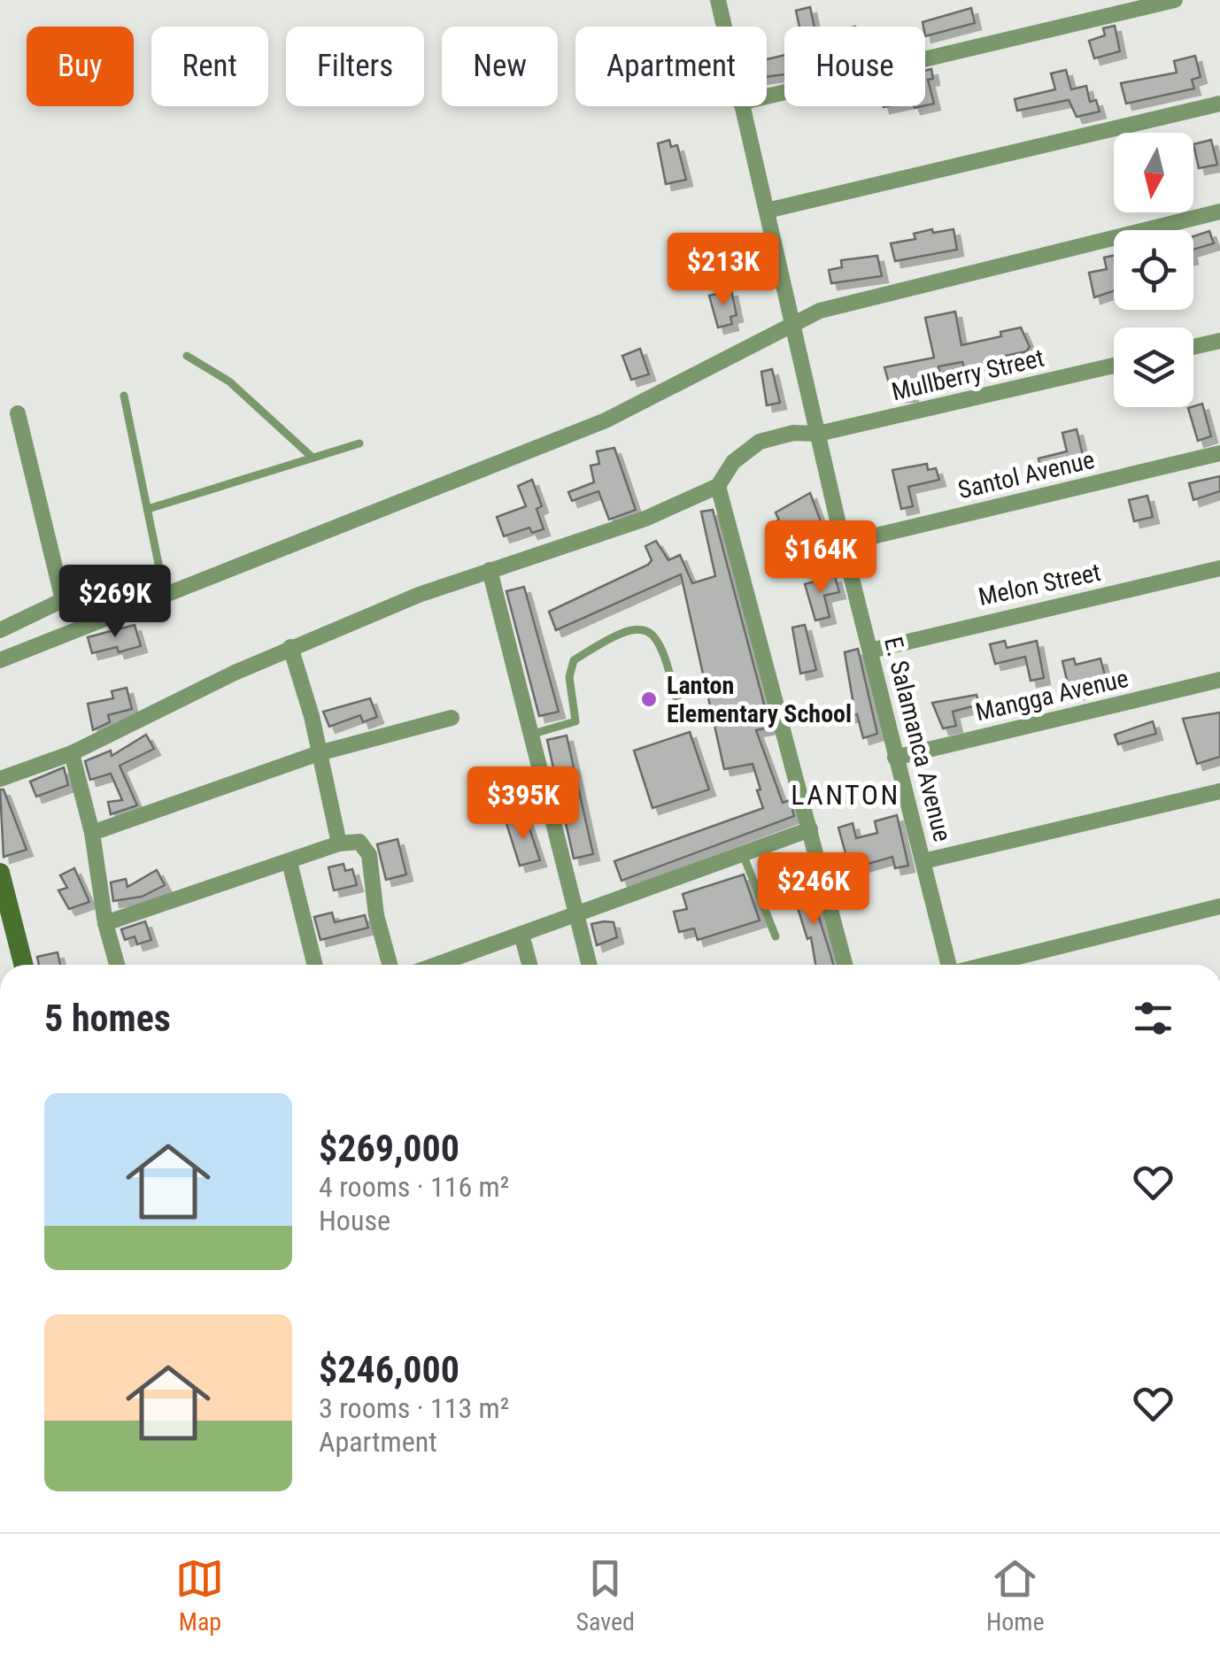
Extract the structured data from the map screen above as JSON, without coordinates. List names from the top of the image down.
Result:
{
  "streets": {
    "street": [
      "Mullberry Street",
      "Santol Avenue",
      "Melon Street",
      "Mangga Avenue",
      "E. Salamanca Avenue"
    ]
  },
  "crossings": [
    ["Mullberry Street", "E. Salamanca Avenue"],
    ["Santol Avenue", "E. Salamanca Avenue"],
    ["Melon Street", "E. Salamanca Avenue"],
    ["Mangga Avenue", "E. Salamanca Avenue"]
  ],
  "districts": ["LANTON"],
  "places": ["Lanton Elementary School"],
  "north": "bottom",
  "page": {
    "chip": [
      "Buy",
      "Rent",
      "Filters",
      "New",
      "Apartment",
      "House"
    ],
    "price": [
      "$213K",
      "$164K",
      "$269K",
      "$395K",
      "$246K"
    ],
    "heading": "5 homes",
    "list": [
      {
        "name": "$269,000",
        "note": "4 rooms · 116 m² · House"
      },
      {
        "name": "$246,000",
        "note": "3 rooms · 113 m² · Apartment"
      }
    ],
    "tabs": ["Map", "Saved", "Home"]
  }
}
